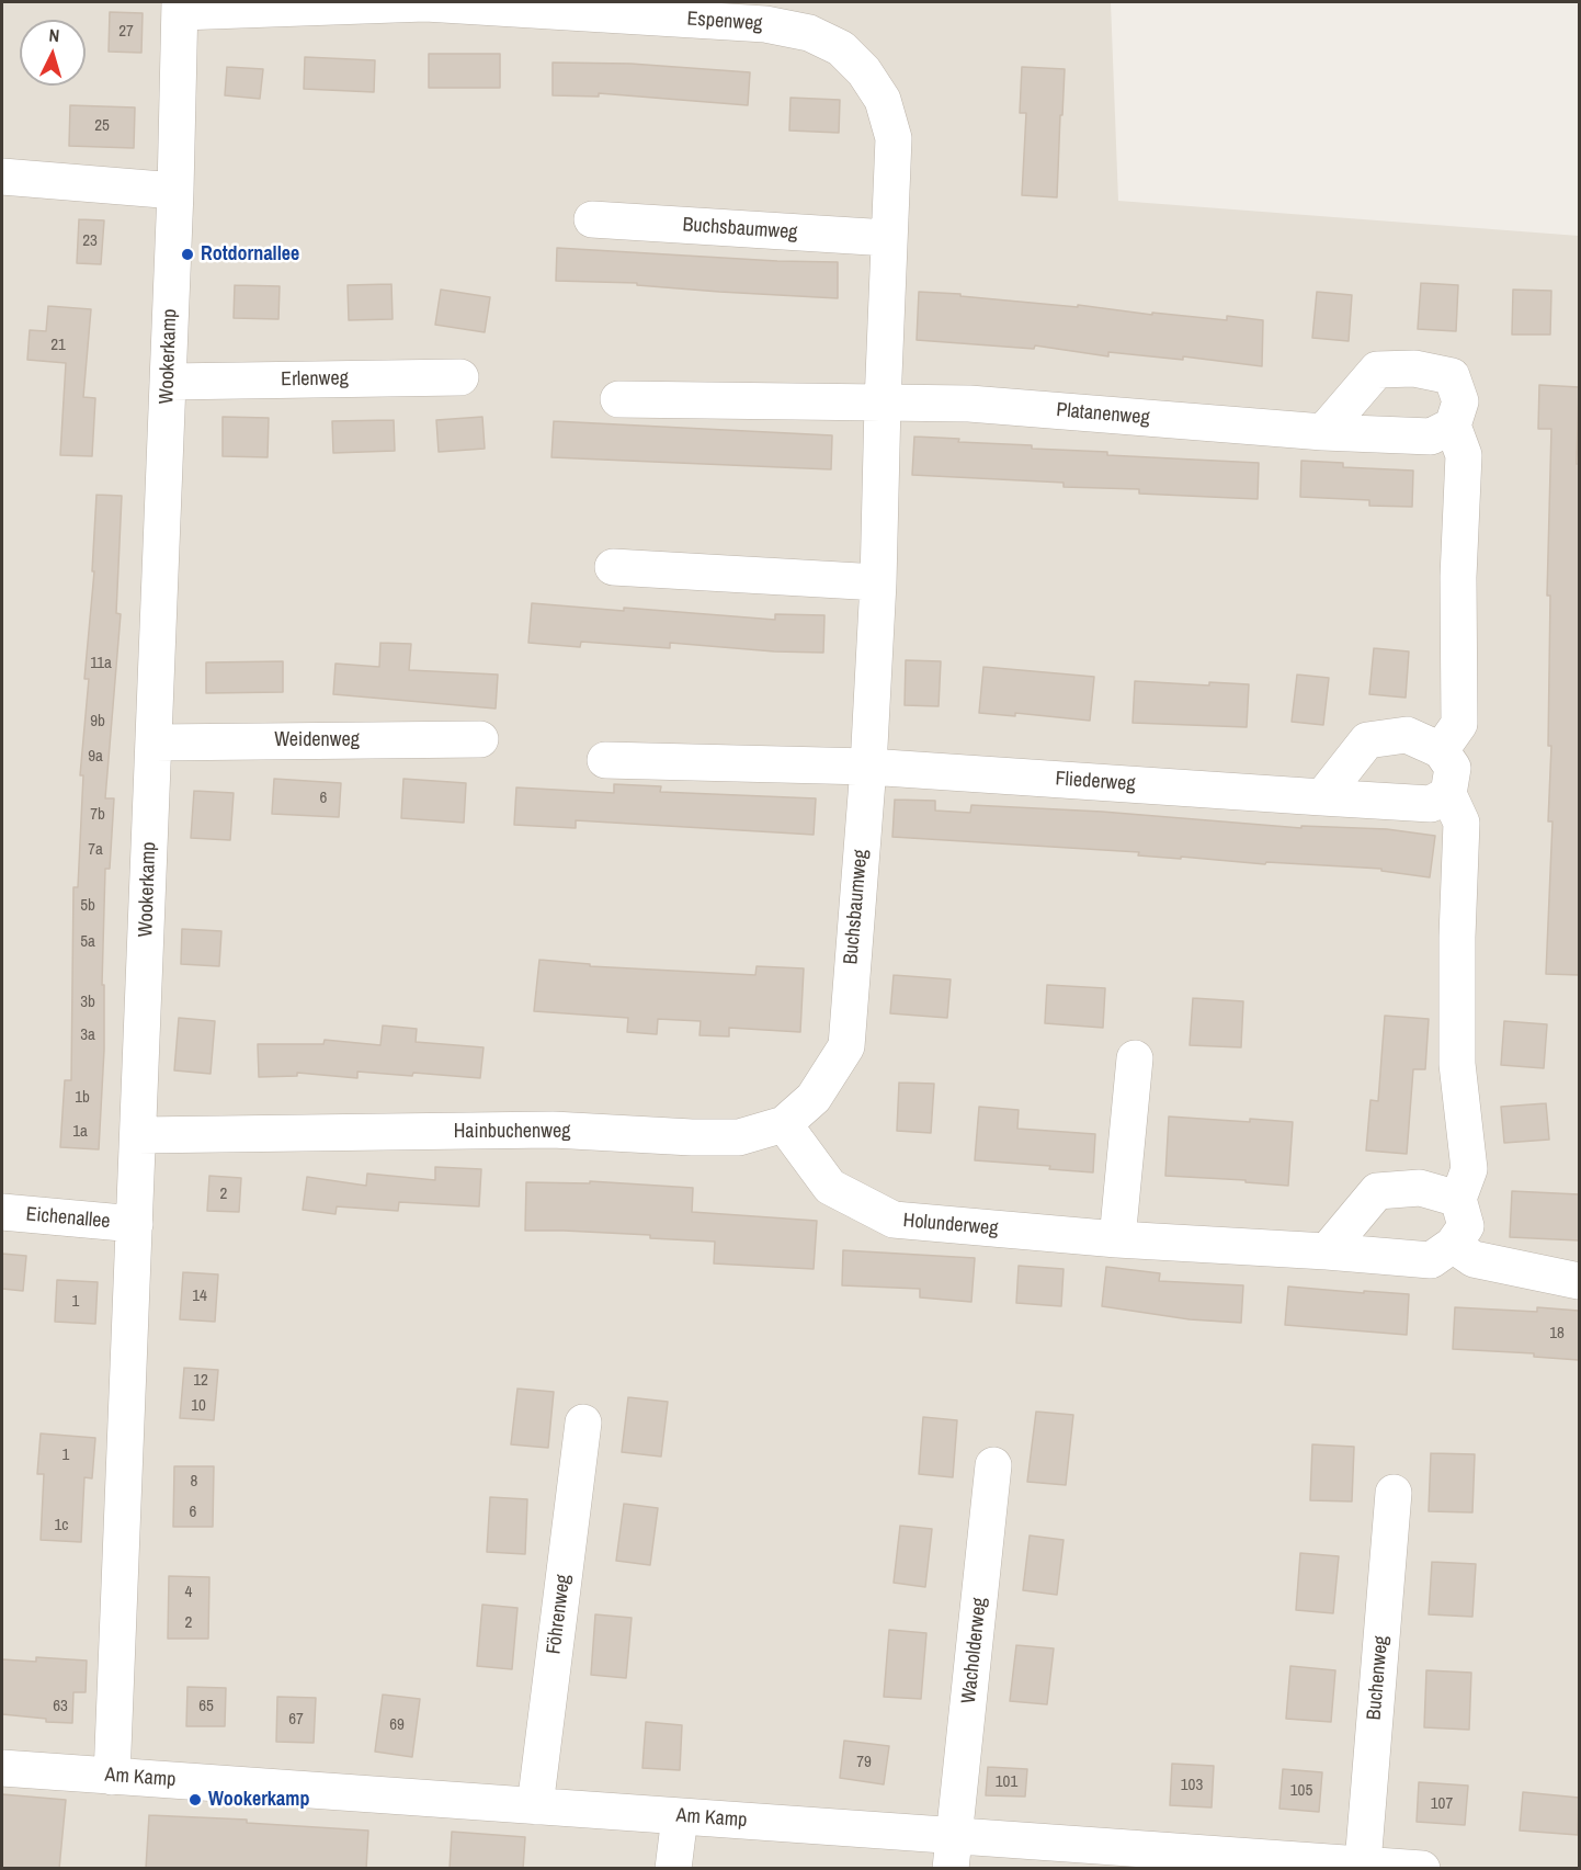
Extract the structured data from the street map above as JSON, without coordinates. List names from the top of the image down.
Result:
{
  "streets": {
    "street": [
      "Espenweg",
      "Buchsbaumweg",
      "Wookerkamp",
      "Erlenweg",
      "Platanenweg",
      "Weidenweg",
      "Fliederweg",
      "Hainbuchenweg",
      "Eichenallee",
      "Holunderweg",
      "Föhrenweg",
      "Wacholderweg",
      "Buchenweg",
      "Am Kamp"
    ]
  },
  "crossings": [
    ["Espenweg", "Buchsbaumweg"],
    ["Espenweg", "Wookerkamp"],
    ["Buchsbaumweg", "Platanenweg"],
    ["Buchsbaumweg", "Fliederweg"],
    ["Buchsbaumweg", "Hainbuchenweg"],
    ["Wookerkamp", "Erlenweg"],
    ["Wookerkamp", "Weidenweg"],
    ["Wookerkamp", "Hainbuchenweg"],
    ["Wookerkamp", "Eichenallee"],
    ["Wookerkamp", "Am Kamp"],
    ["Hainbuchenweg", "Holunderweg"],
    ["Föhrenweg", "Am Kamp"],
    ["Wacholderweg", "Am Kamp"],
    ["Buchenweg", "Am Kamp"]
  ],
  "places": ["Rotdornallee", "Wookerkamp"],
  "house_numbers": [
    "27",
    "25",
    "23",
    "21",
    "11a",
    "9b",
    "9a",
    "6",
    "7b",
    "7a",
    "5b",
    "5a",
    "3b",
    "3a",
    "1b",
    "1a",
    "2",
    "14",
    "1",
    "18",
    "12",
    "10",
    "1",
    "8",
    "6",
    "1c",
    "4",
    "2",
    "63",
    "65",
    "67",
    "69",
    "79",
    "101",
    "103",
    "105",
    "107"
  ],
  "north": "top"
}
